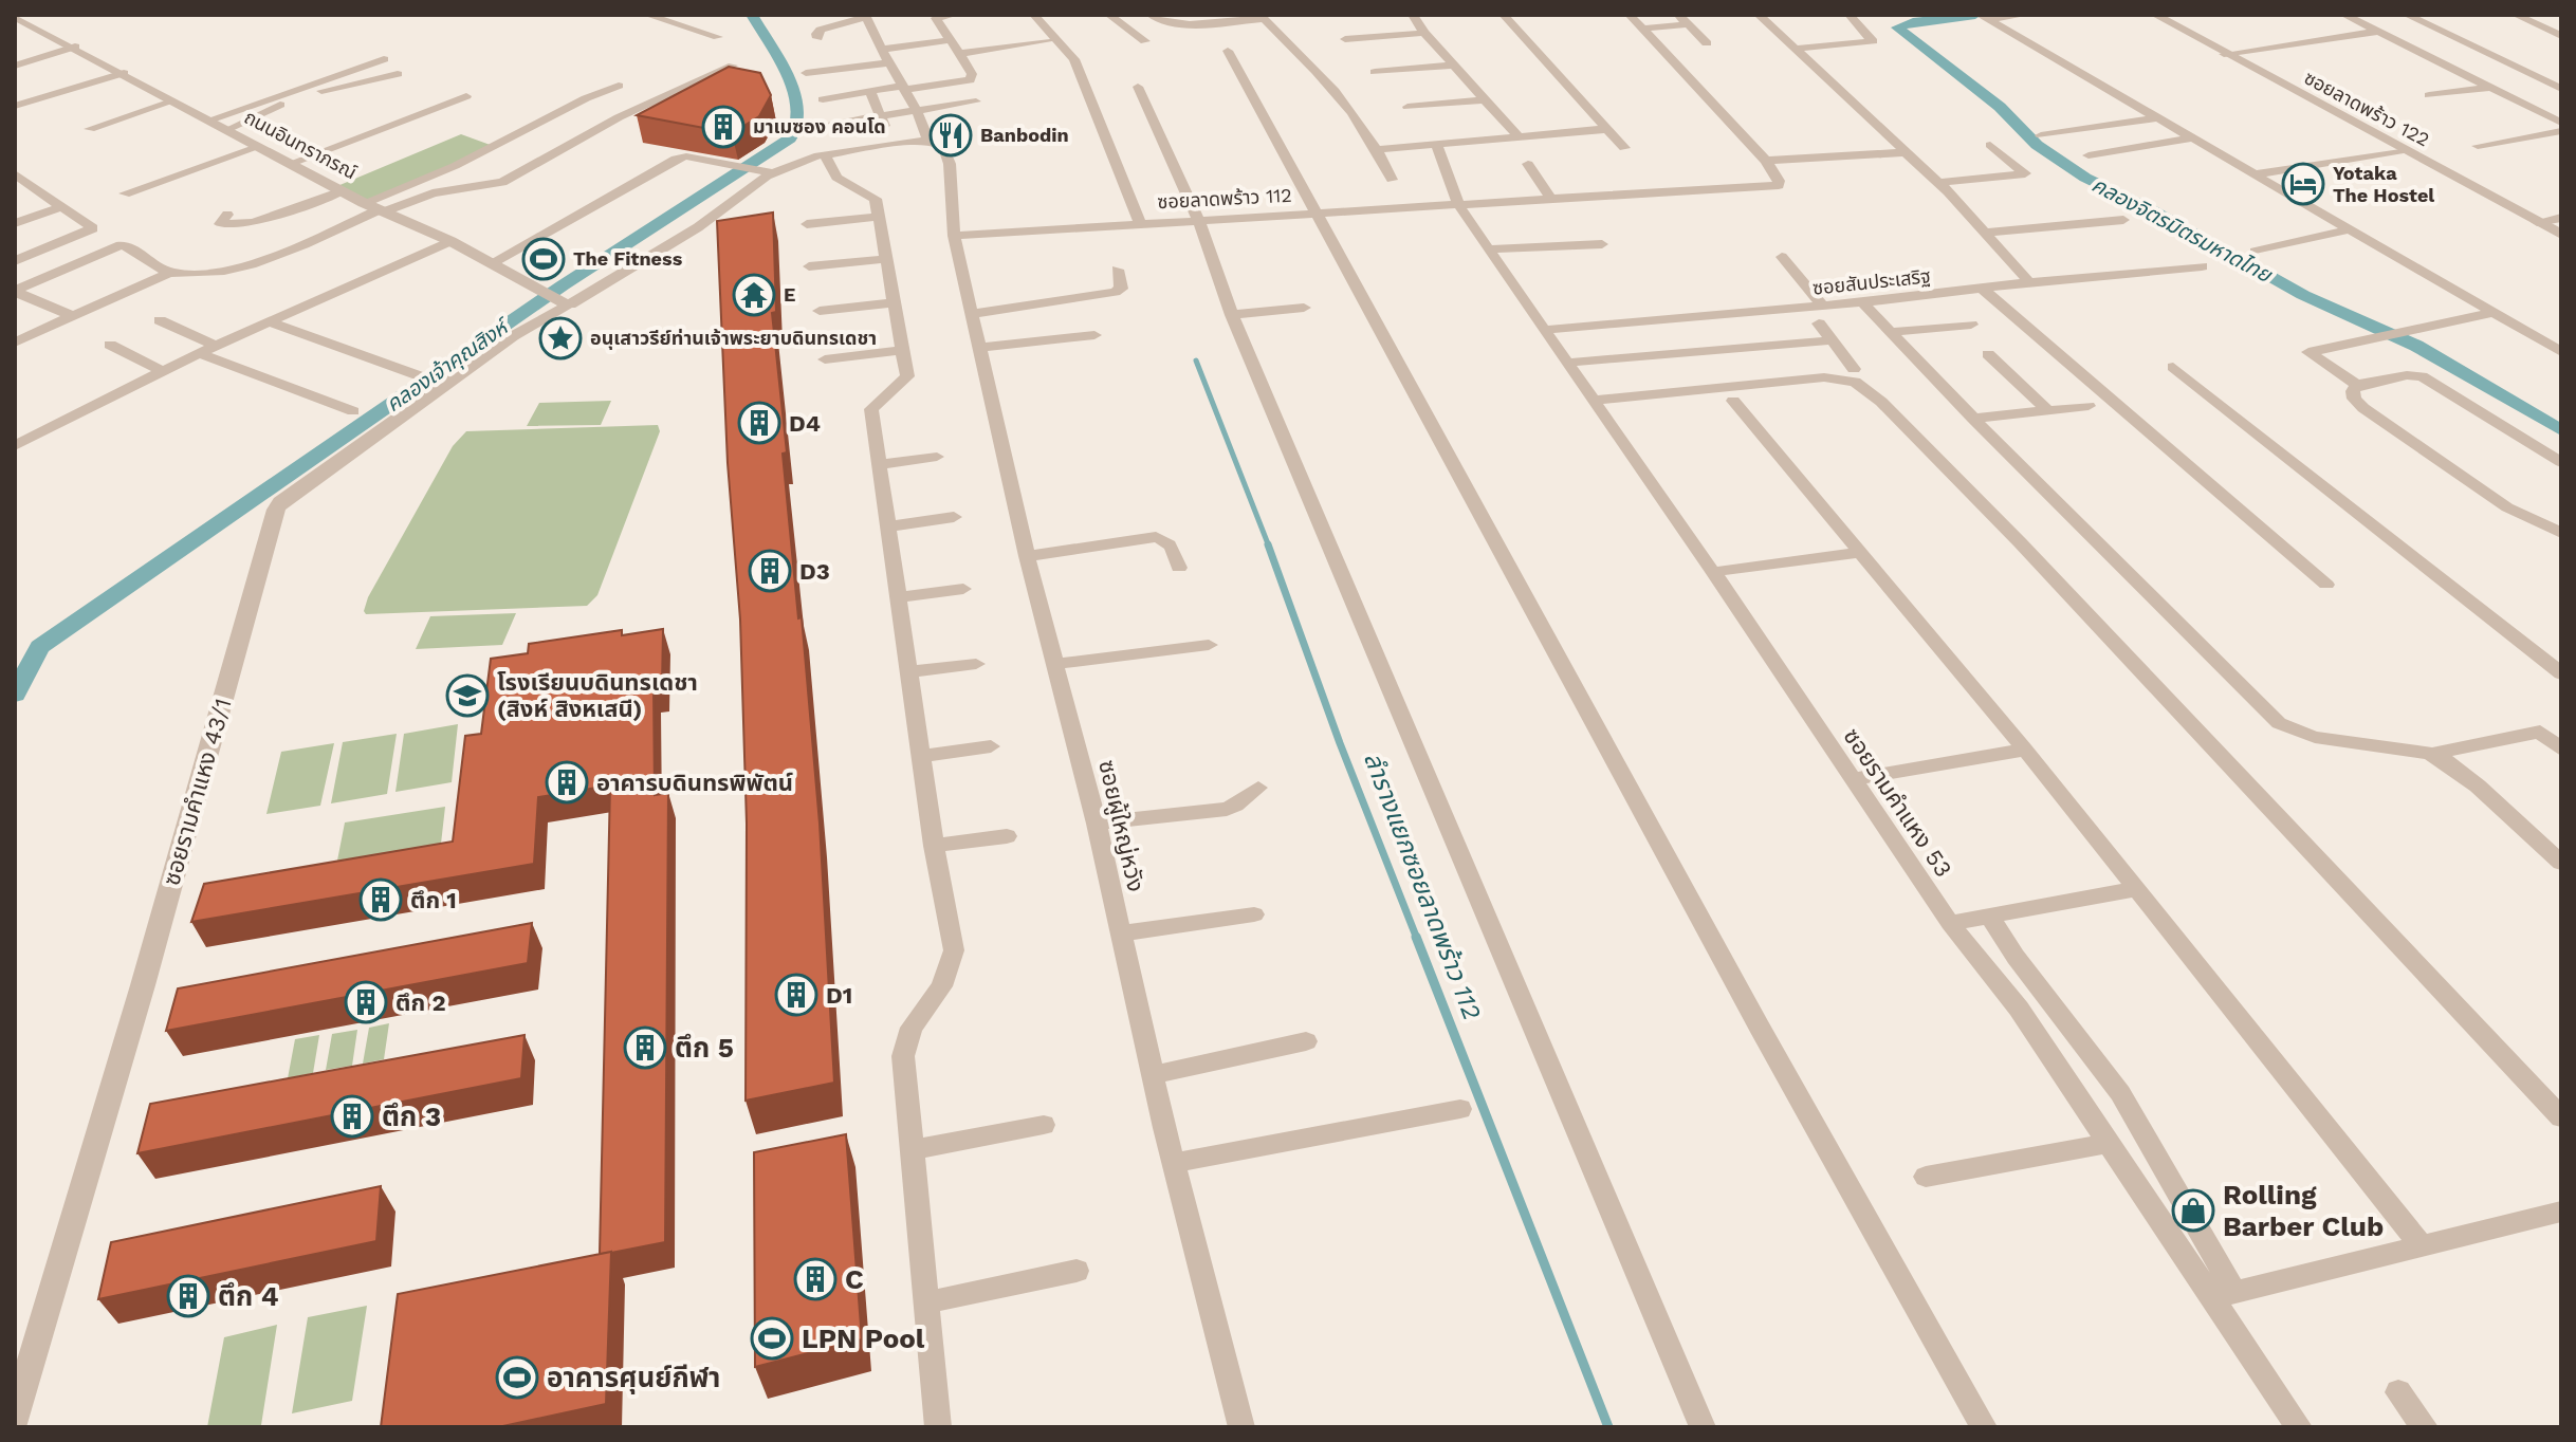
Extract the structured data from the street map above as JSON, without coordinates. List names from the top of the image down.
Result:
{
  "streets": {
    "street": [
      "ซอยลาดพร้าว 122",
      "ถนนอินทราภรณ์",
      "ซอยลาดพร้าว 112",
      "ซอยสันประเสริฐ",
      "ซอยรามคำแหง 43/1",
      "ซอยรามคำแหง 53",
      "ซอยผู้ใหญ่หวัง"
    ]
  },
  "crossings": [
    ["ถนนอินทราภรณ์", "ซอยรามคำแหง 43/1"],
    ["ซอยลาดพร้าว 112", "ซอยรามคำแหง 53"],
    ["ซอยลาดพร้าว 112", "ซอยผู้ใหญ่หวัง"],
    ["ซอยสันประเสริฐ", "ซอยรามคำแหง 53"]
  ],
  "water": ["คลองจิตรมิตรมหาดไทย", "คลองเจ้าคุณสิงห์", "ลำรางแยกซอยลาดพร้าว 112"],
  "places": {
    "building": [
      "มาเมซอง คอนโด",
      "D4",
      "D3",
      "อาคารบดินทรพิพัตน์",
      "ตึก 1",
      "D1",
      "ตึก 2",
      "ตึก 5",
      "ตึก 3",
      "C",
      "ตึก 4"
    ],
    "restaurant": ["Banbodin"],
    "hotel": ["Yotaka The Hostel"],
    "sports": ["The Fitness", "LPN Pool", "อาคารศุนย์กีฬา"],
    "temple": ["E"],
    "place": ["อนุเสาวรีย์ท่านเจ้าพระยาบดินทรเดชา"],
    "school or university": ["โรงเรียนบดินทรเดชา (สิงห์ สิงหเสนี)"],
    "shop": ["Rolling Barber Club"]
  }
}
